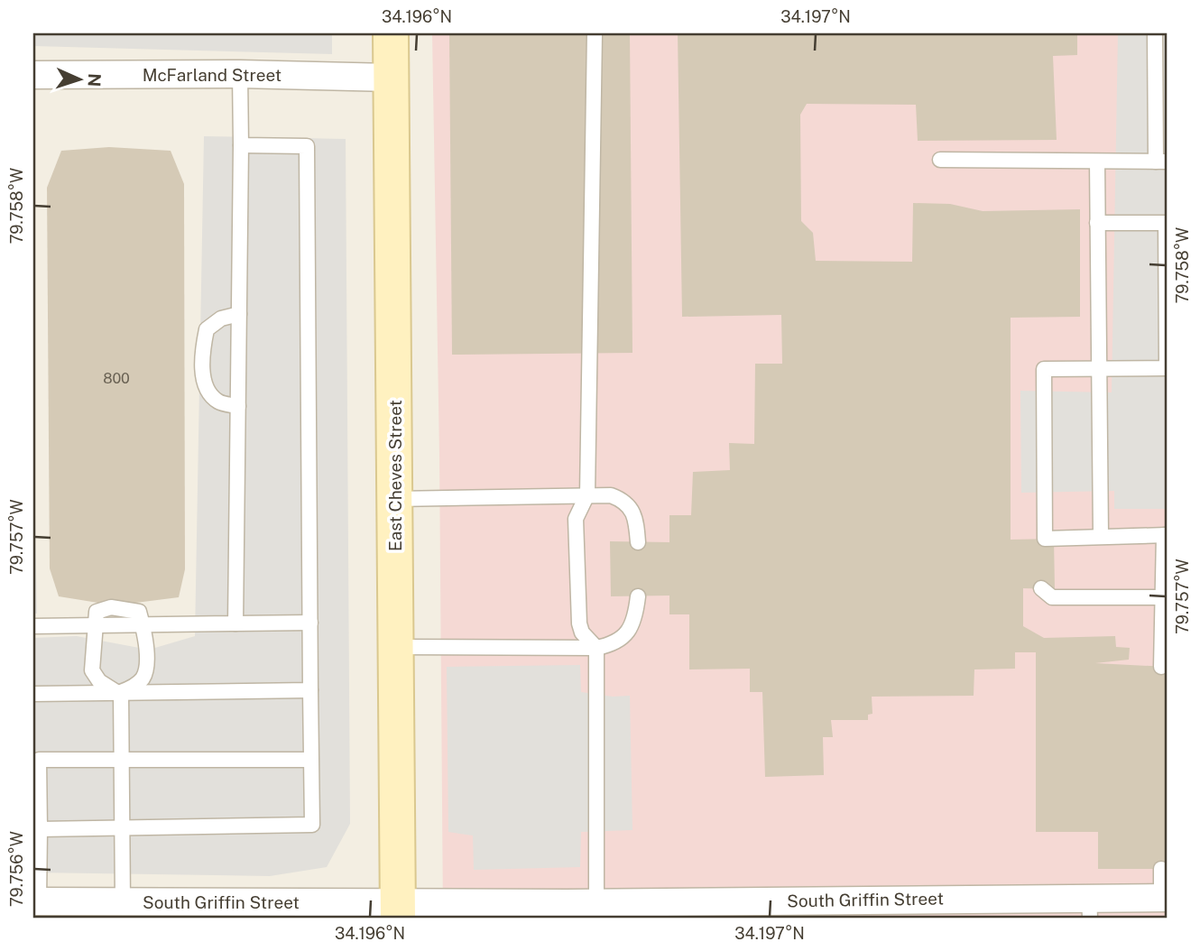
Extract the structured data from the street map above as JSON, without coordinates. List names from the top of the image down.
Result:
{
  "streets": {
    "main road": ["East Cheves Street"],
    "street": ["McFarland Street", "South Griffin Street"]
  },
  "crossings": [
    ["McFarland Street", "East Cheves Street"],
    ["East Cheves Street", "South Griffin Street"]
  ],
  "house_numbers": ["800"],
  "north": "right",
  "coordinates": [
    "34.196°N",
    "34.197°N",
    "79.758°W",
    "79.757°W",
    "79.756°W"
  ]
}
